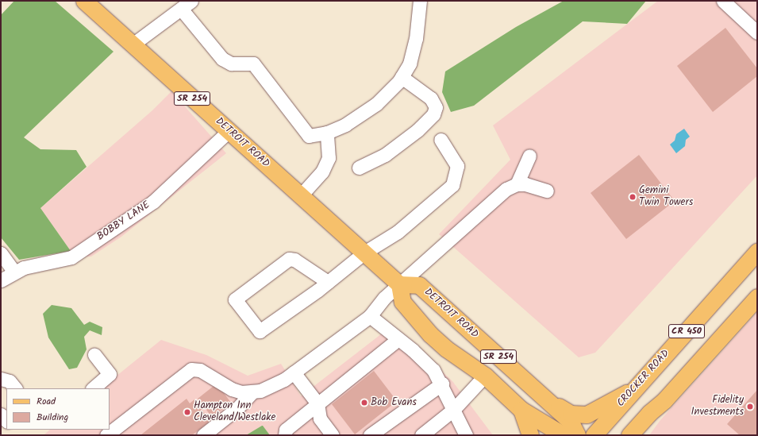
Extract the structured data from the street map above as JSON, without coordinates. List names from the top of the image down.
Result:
{
  "streets": {
    "main road": [
      "SR 254",
      "DETROIT ROAD",
      "CR 450",
      "CROCKER ROAD"
    ],
    "street": ["BOBBY LANE"]
  },
  "crossings": [
    ["SR 254", "DETROIT ROAD"],
    ["DETROIT ROAD", "BOBBY LANE"]
  ],
  "places": [
    "Gemini Twin Towers",
    "Bob Evans",
    "Fidelity Investments",
    "Hampton Inn Cleveland/Westlake"
  ],
  "legend": ["Road", "Building"]
}
